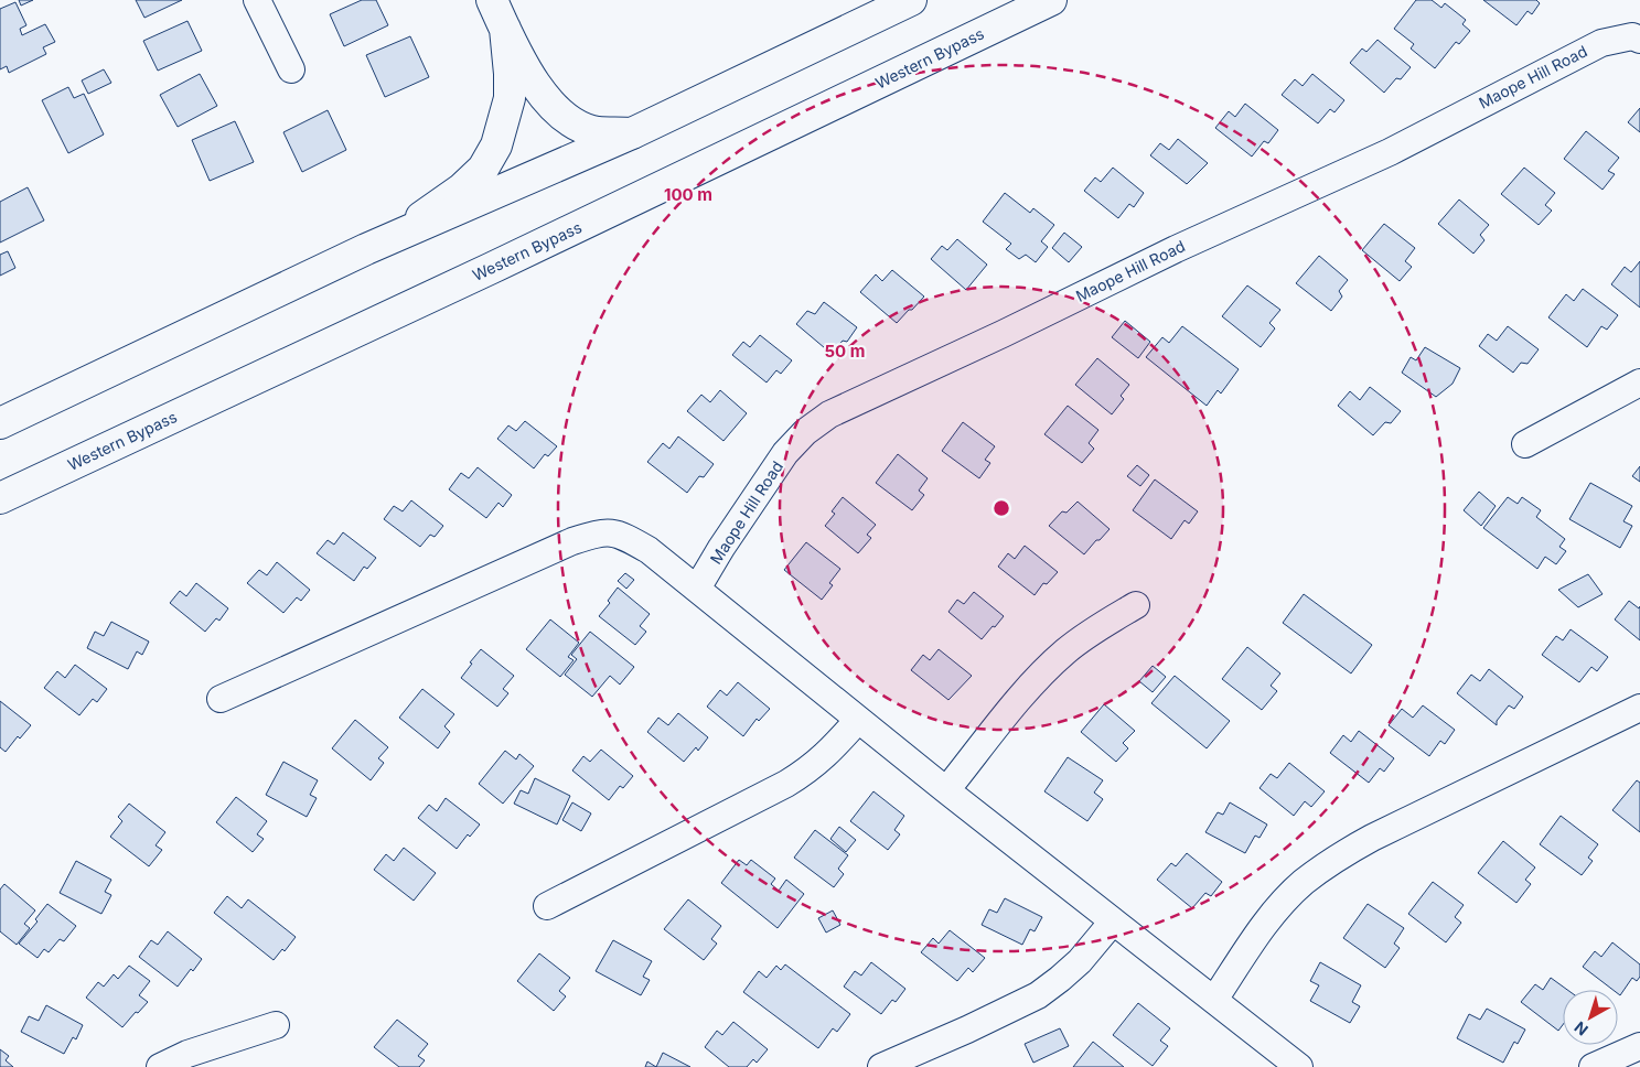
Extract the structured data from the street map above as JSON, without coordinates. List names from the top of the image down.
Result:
{
  "streets": {
    "main road": ["Western Bypass"],
    "street": ["Maope Hill Road"]
  },
  "north": "bottom left",
  "rings": ["100 m", "50 m"]
}
